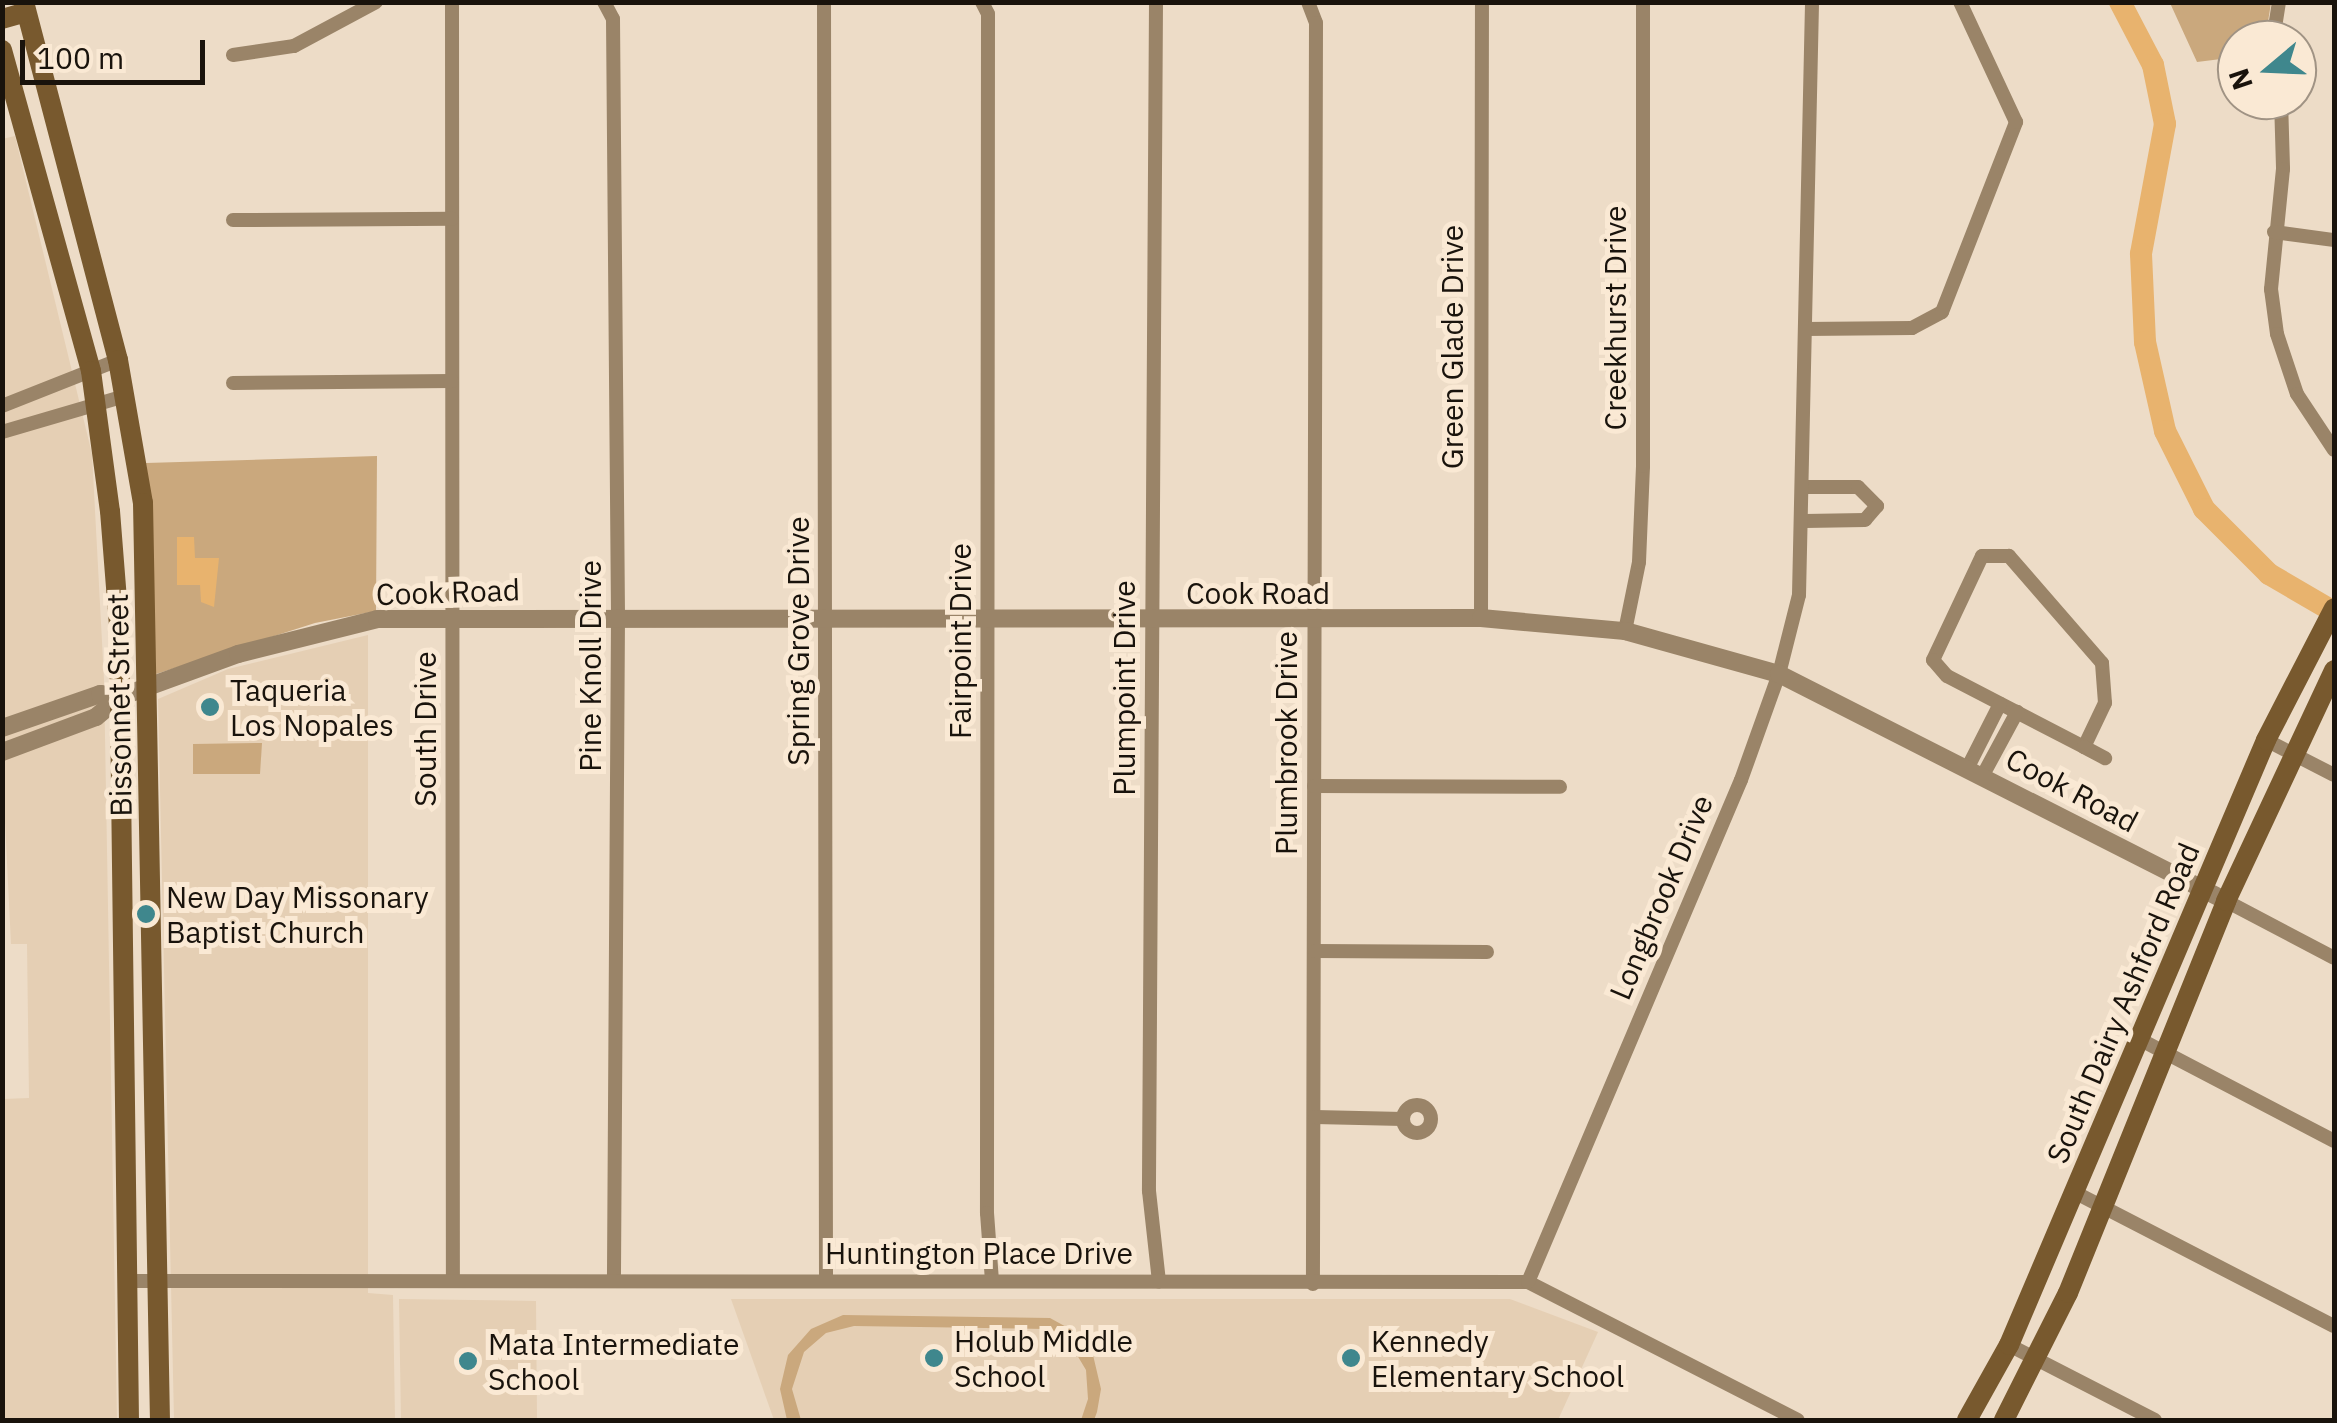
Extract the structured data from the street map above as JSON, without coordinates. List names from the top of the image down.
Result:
{
  "streets": {
    "main road": ["Bissonnet Street", "South Dairy Ashford Road"],
    "street": [
      "Creekhurst Drive",
      "Green Glade Drive",
      "Cook Road",
      "Spring Grove Drive",
      "Fairpoint Drive",
      "Pine Knoll Drive",
      "Plumpoint Drive",
      "South Drive",
      "Plumbrook Drive",
      "Longbrook Drive",
      "Huntington Place Drive"
    ]
  },
  "crossings": [
    ["Creekhurst Drive", "Cook Road"],
    ["Green Glade Drive", "Cook Road"],
    ["Cook Road", "Spring Grove Drive"],
    ["Cook Road", "Fairpoint Drive"],
    ["Cook Road", "Pine Knoll Drive"],
    ["Cook Road", "Plumpoint Drive"],
    ["Cook Road", "Bissonnet Street"],
    ["Cook Road", "South Drive"],
    ["Cook Road", "Plumbrook Drive"],
    ["Cook Road", "Longbrook Drive"],
    ["Cook Road", "South Dairy Ashford Road"],
    ["Spring Grove Drive", "Huntington Place Drive"],
    ["Fairpoint Drive", "Huntington Place Drive"],
    ["Pine Knoll Drive", "Huntington Place Drive"],
    ["Plumpoint Drive", "Huntington Place Drive"],
    ["Bissonnet Street", "Huntington Place Drive"],
    ["South Drive", "Huntington Place Drive"],
    ["Plumbrook Drive", "Huntington Place Drive"],
    ["Longbrook Drive", "Huntington Place Drive"]
  ],
  "places": [
    "Taqueria Los Nopales",
    "New Day Missonary Baptist Church",
    "Holub Middle School",
    "Kennedy Elementary School",
    "Mata Intermediate School"
  ],
  "scale_bar": "100 m",
  "north": "left"
}
